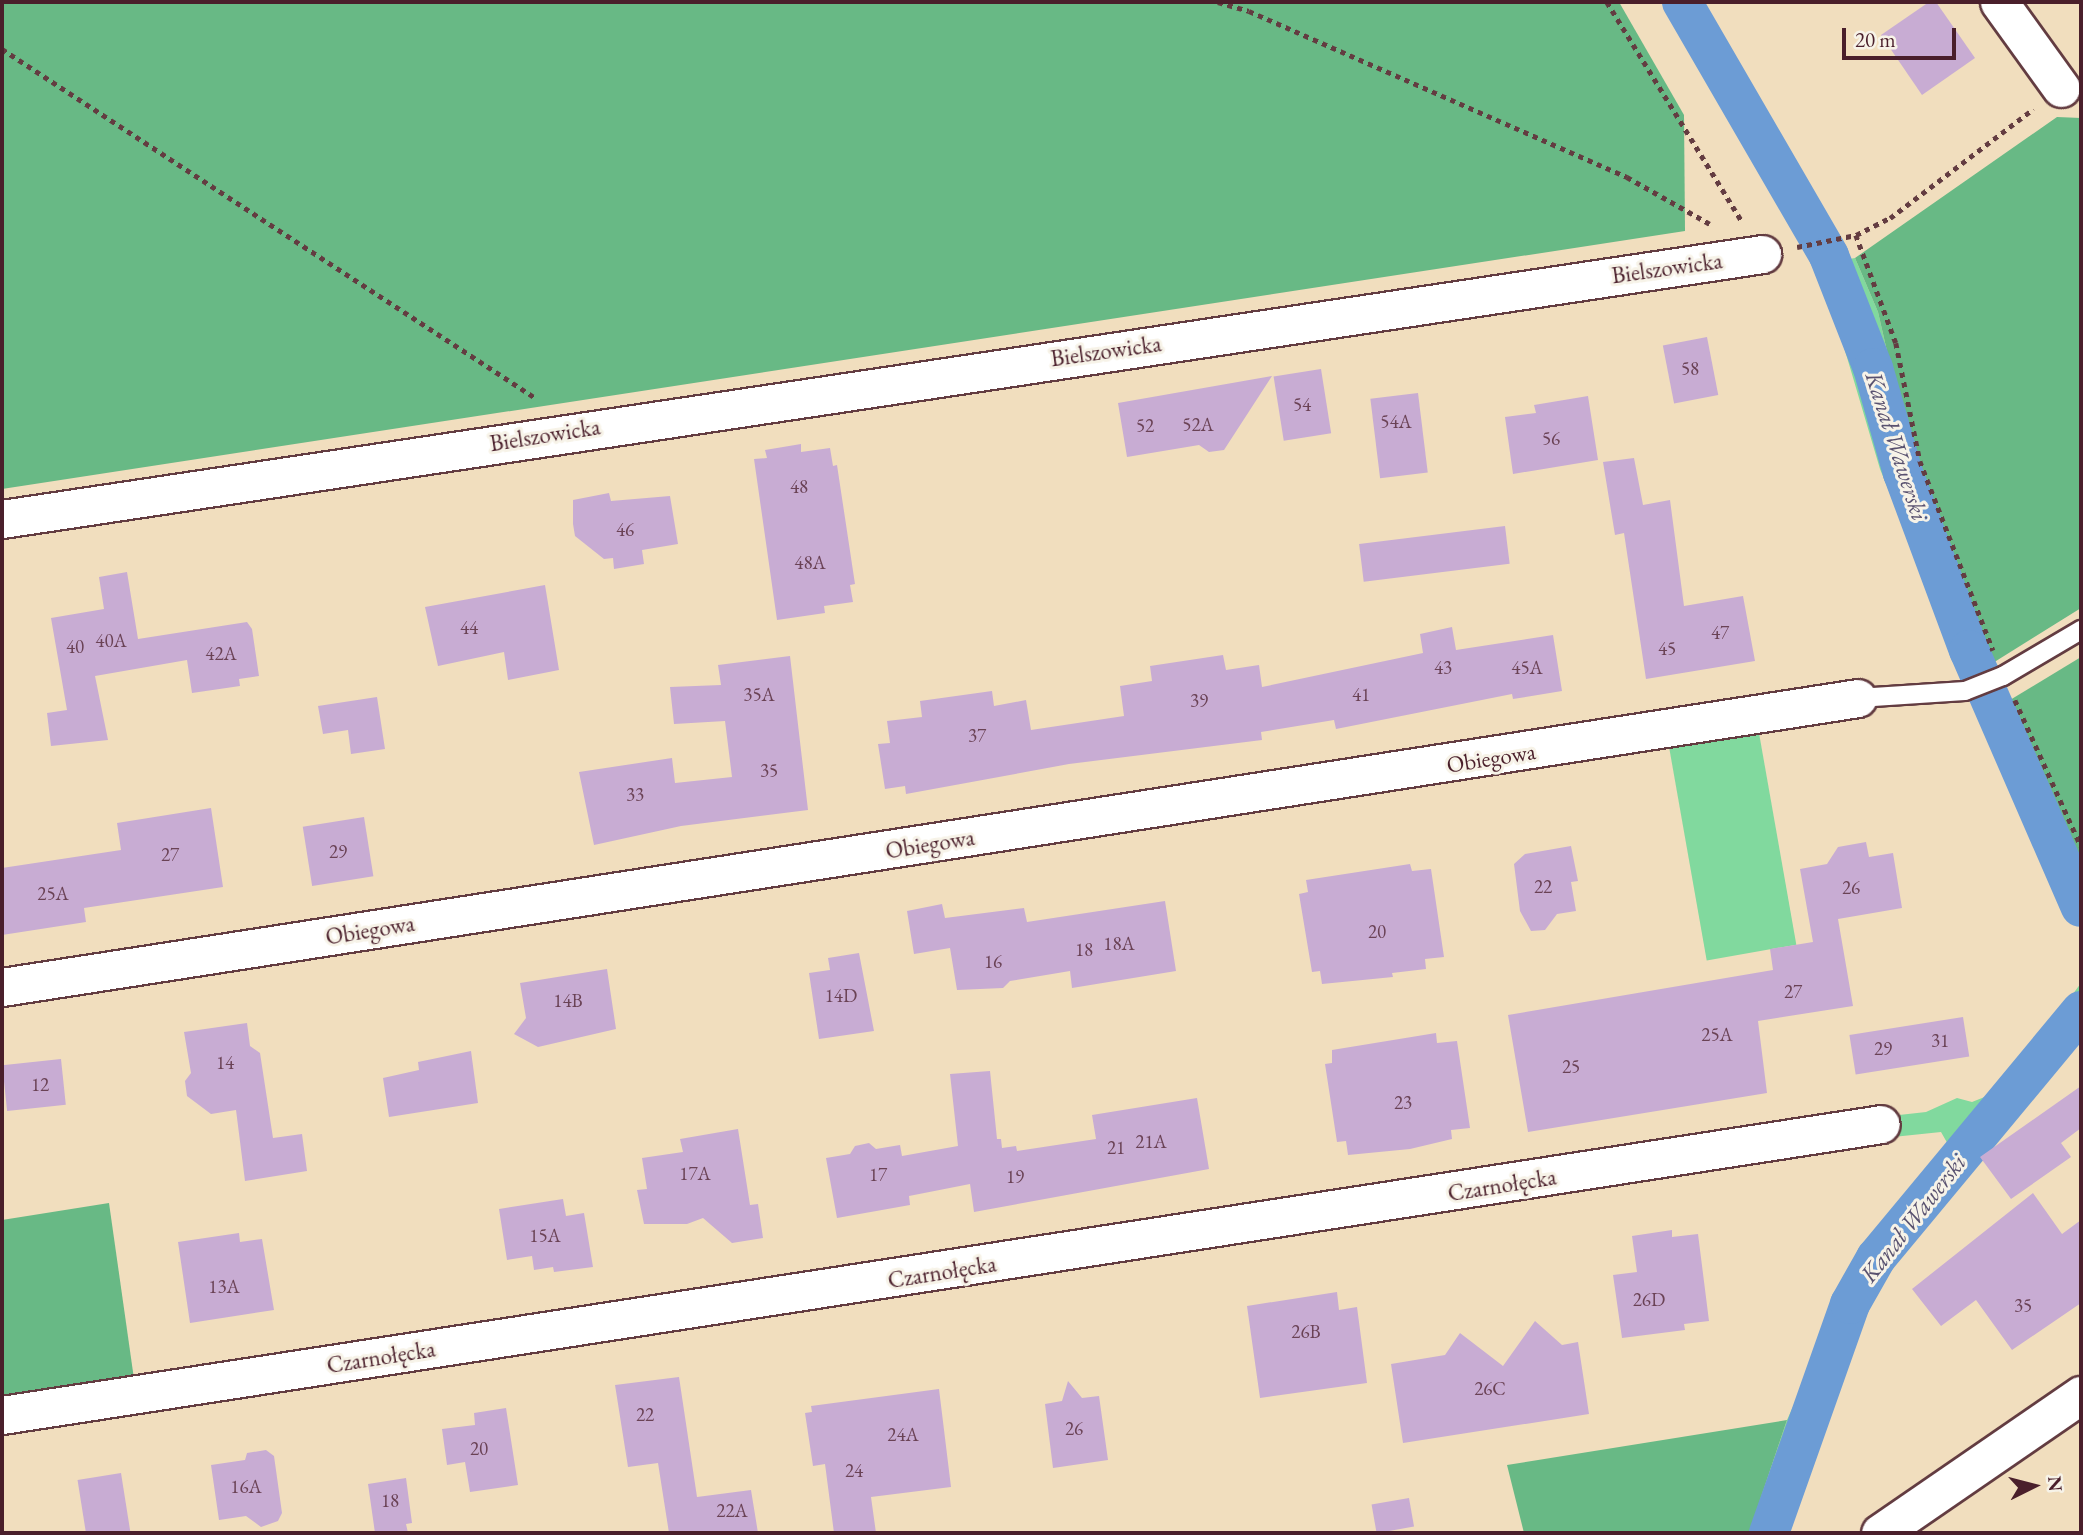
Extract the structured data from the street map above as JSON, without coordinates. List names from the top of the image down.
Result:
{
  "streets": {
    "street": ["Bielszowicka", "Obiegowa", "Czarnołęcka"]
  },
  "water": ["Kanał Wawerski"],
  "house_numbers": [
    "58",
    "54",
    "54A",
    "52A",
    "52",
    "56",
    "48",
    "46",
    "48A",
    "44",
    "47",
    "40A",
    "40",
    "45",
    "42A",
    "43",
    "45A",
    "35A",
    "41",
    "39",
    "37",
    "35",
    "33",
    "29",
    "27",
    "22",
    "26",
    "25A",
    "20",
    "18A",
    "18",
    "16",
    "27",
    "14D",
    "14B",
    "25A",
    "31",
    "29",
    "14",
    "25",
    "12",
    "23",
    "21A",
    "21",
    "17A",
    "17",
    "19",
    "15A",
    "13A",
    "26D",
    "35",
    "26B",
    "26C",
    "22",
    "26",
    "24A",
    "20",
    "24",
    "16A",
    "18",
    "22A"
  ],
  "scale_bar": "20 m",
  "north": "right"
}
